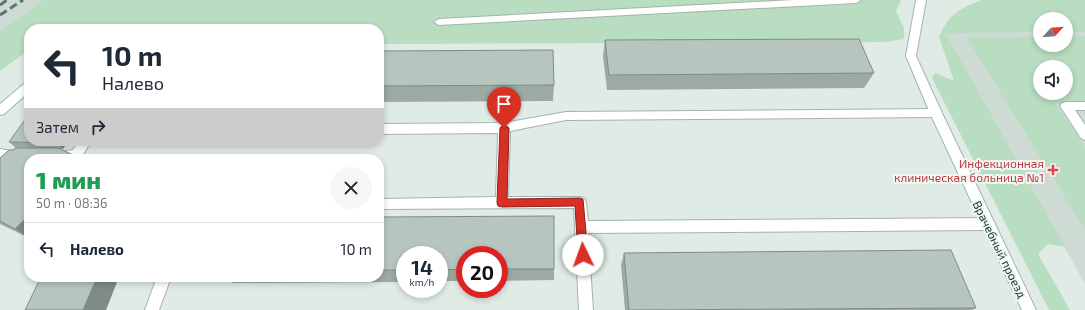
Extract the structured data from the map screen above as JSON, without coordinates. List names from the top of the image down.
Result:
{
  "streets": {
    "street": ["Врачебный проезд"]
  },
  "places": {
    "health": ["Инфекционная клиническая больница №1"]
  },
  "north": "top right",
  "page": {
    "turn": ["10 m", "Налево"],
    "then": "Затем",
    "heading": ["1 мин", "50 m · 08:36"],
    "list": [
      {
        "name": "Налево",
        "value": "10 m"
      }
    ],
    "speed": "14 km/h",
    "limit": "20"
  }
}
